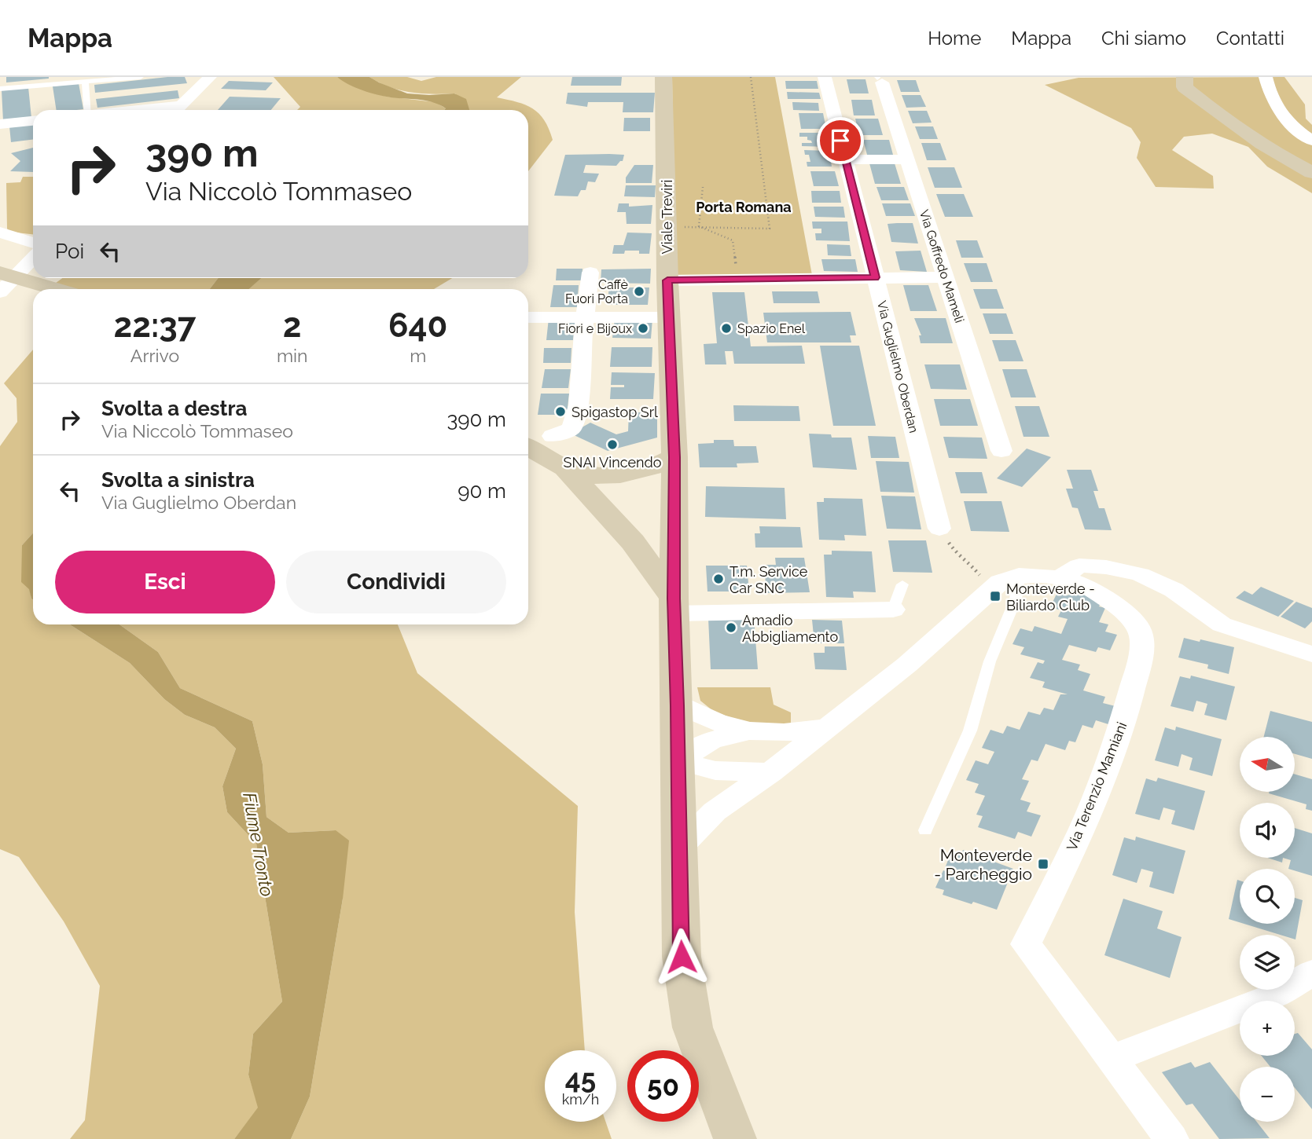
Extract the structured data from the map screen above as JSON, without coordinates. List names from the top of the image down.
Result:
{
  "streets": {
    "street": [
      "Viale Treviri",
      "Via Goffredo Mameli",
      "Via Guglielmo Oberdan",
      "Via Terenzio Mamiani"
    ]
  },
  "districts": ["Porta Romana"],
  "water": ["Fiume Tronto"],
  "places": {
    "other": [
      "Caffè Fuori Porta",
      "Fiori e Bijoux",
      "Spazio Enel",
      "Spigastop Srl",
      "SNAI Vincendo",
      "T.m. Service Car SNC",
      "Amadio Abbigliamento"
    ],
    "transit": ["Monteverde - Biliardo Club", "Monteverde - Parcheggio"]
  },
  "north": "left",
  "page": {
    "header": "Mappa",
    "nav": [
      "Home",
      "Mappa",
      "Chi siamo",
      "Contatti"
    ],
    "turn": ["390 m", "Via Niccolò Tommaseo"],
    "then": "Poi",
    "eta": [
      "22:37",
      "Arrivo",
      "2",
      "min",
      "640",
      "m"
    ],
    "list": [
      {
        "name": "Svolta a destra",
        "note": "Via Niccolò Tommaseo",
        "value": "390 m"
      },
      {
        "name": "Svolta a sinistra",
        "note": "Via Guglielmo Oberdan",
        "value": "90 m"
      }
    ],
    "buttons": ["Esci", "Condividi"],
    "map_buttons": ["+", "−"],
    "speed": "45 km/h",
    "limit": "50"
  }
}
